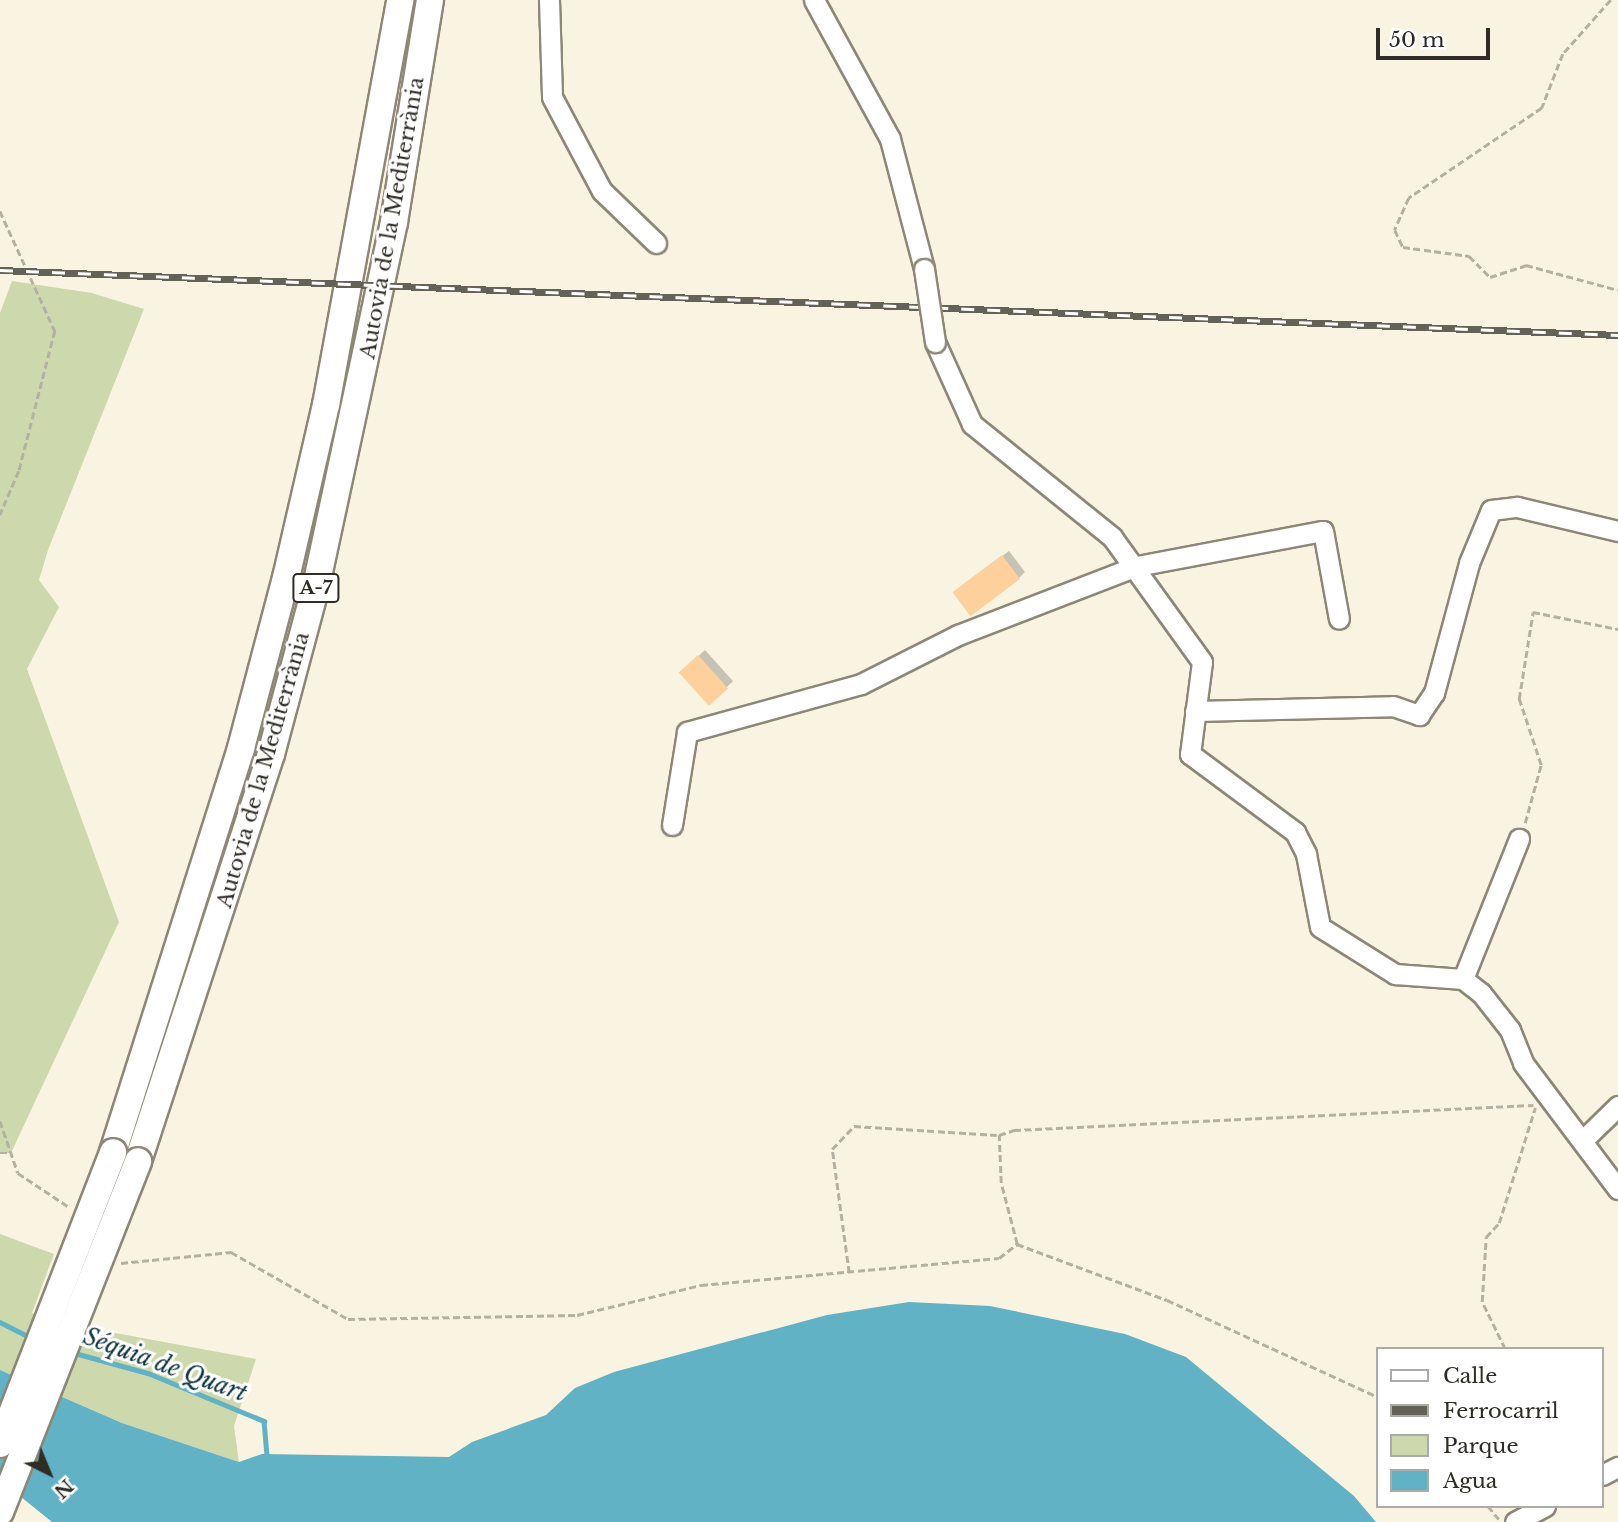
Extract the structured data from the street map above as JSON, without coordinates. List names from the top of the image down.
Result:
{
  "streets": {
    "highway": ["Autovia de la Mediterrània", "A-7"]
  },
  "water": ["Séquia de Quart"],
  "legend": [
    "Calle",
    "Ferrocarril",
    "Parque",
    "Agua"
  ],
  "scale_bar": "50 m",
  "north": "bottom right"
}
